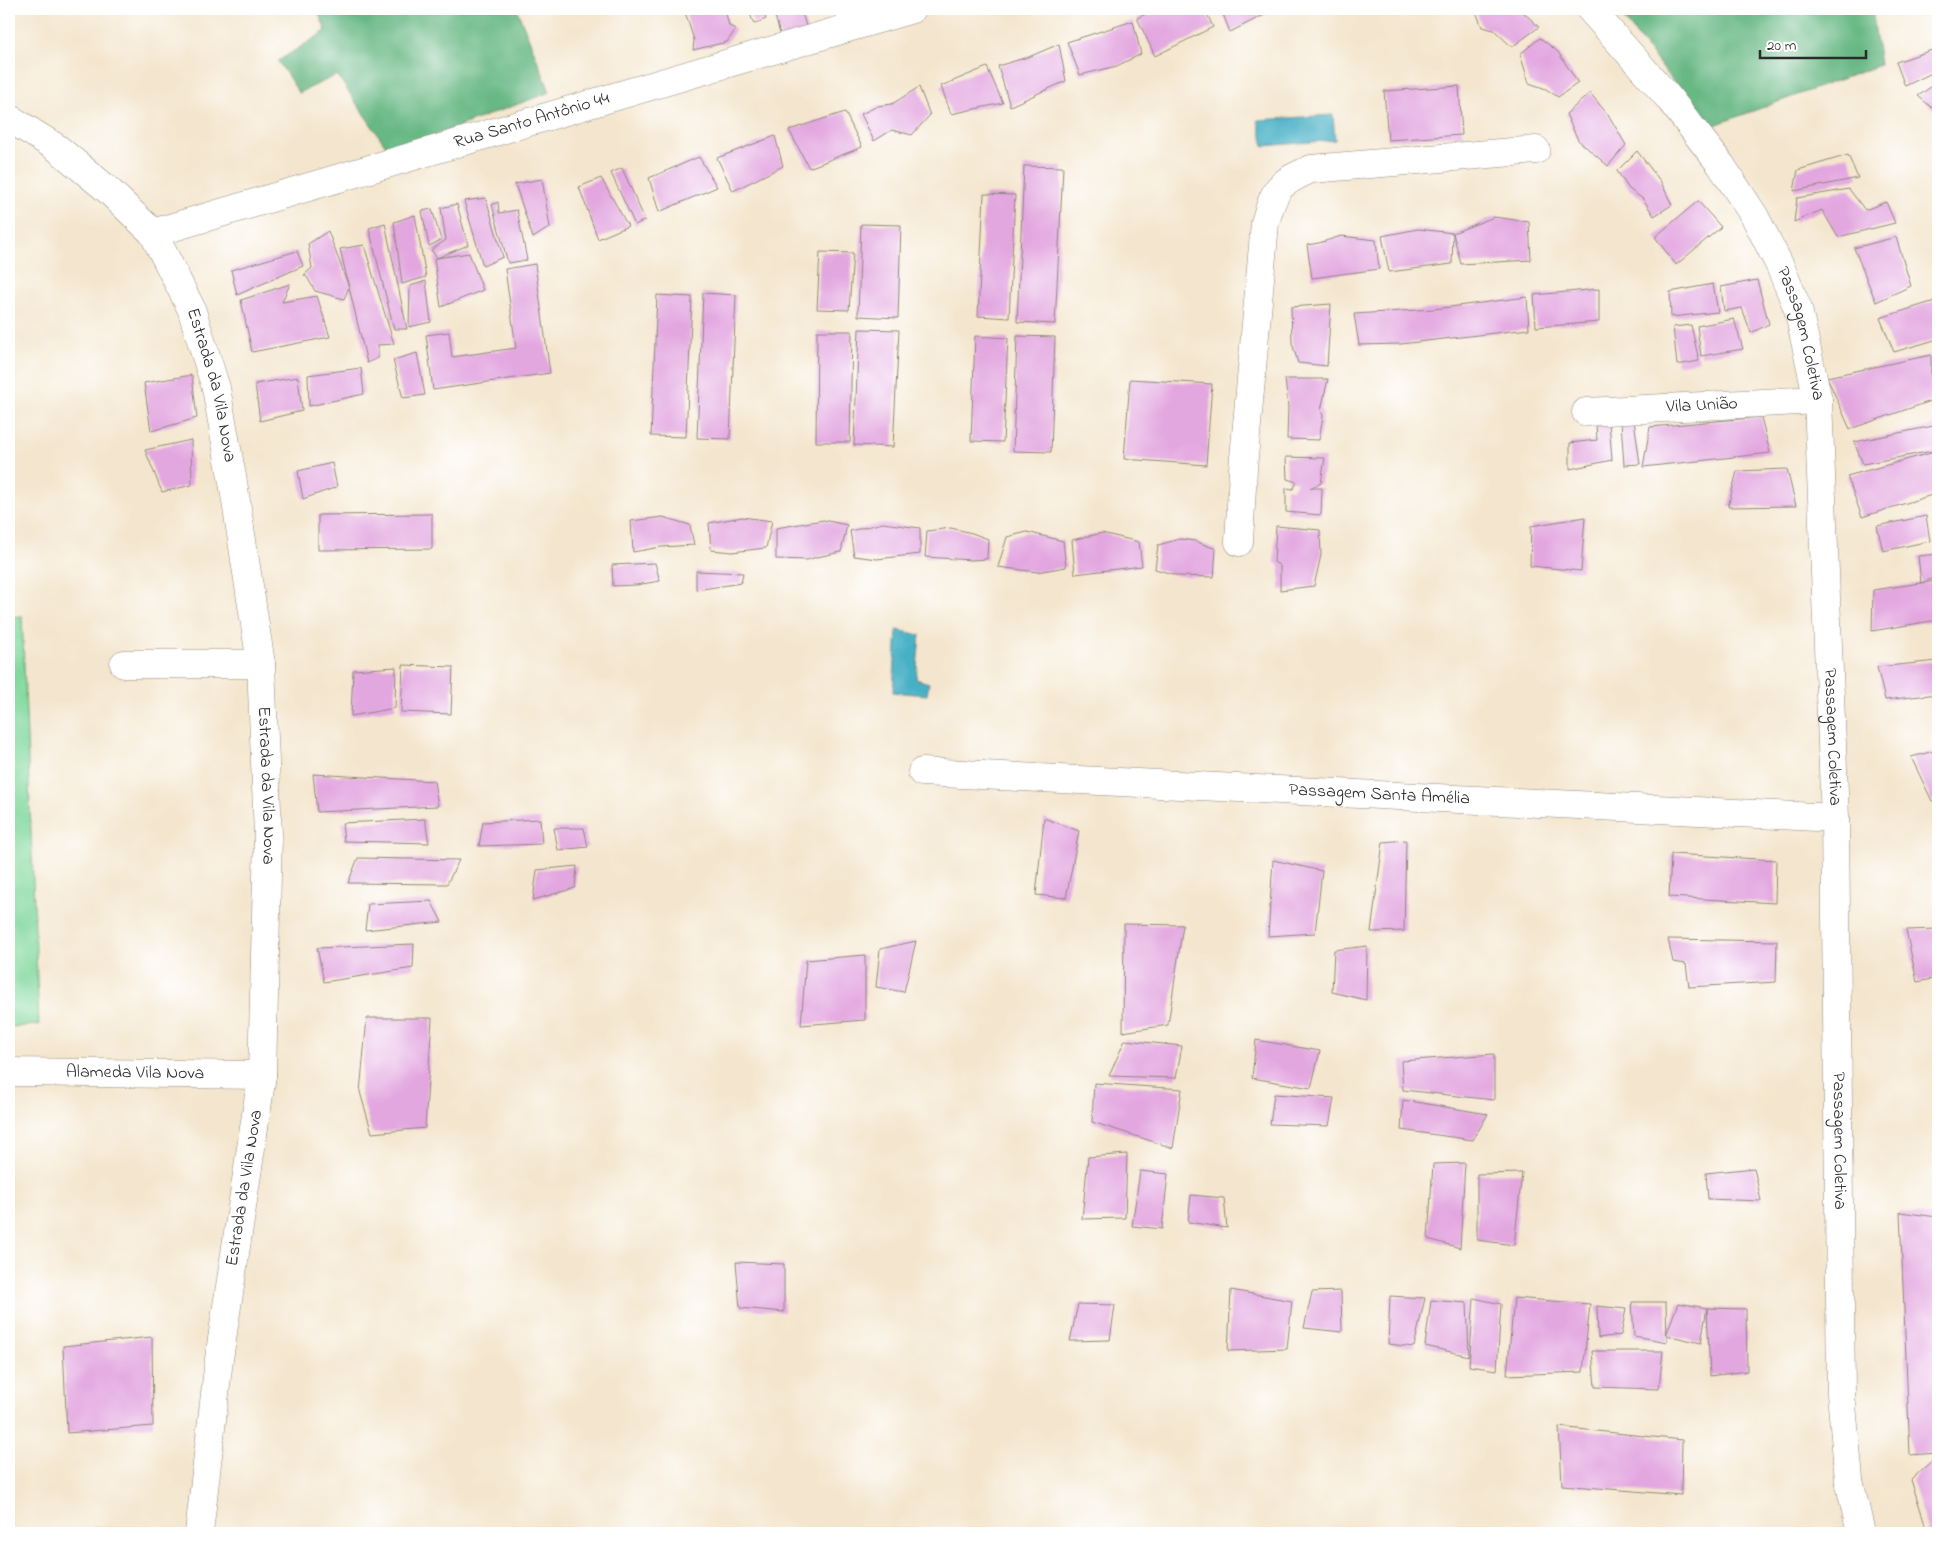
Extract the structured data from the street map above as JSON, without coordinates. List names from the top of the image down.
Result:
{
  "streets": {
    "street": [
      "Rua Santo Antônio 44",
      "Passagem Coletiva",
      "Estrada da Vila Nova",
      "Vila União",
      "Passagem Santa Amélia",
      "Alameda Vila Nova"
    ]
  },
  "crossings": [
    ["Rua Santo Antônio 44", "Estrada da Vila Nova"],
    ["Passagem Coletiva", "Vila União"],
    ["Passagem Coletiva", "Passagem Santa Amélia"],
    ["Estrada da Vila Nova", "Alameda Vila Nova"]
  ],
  "scale_bar": "20 m"
}
